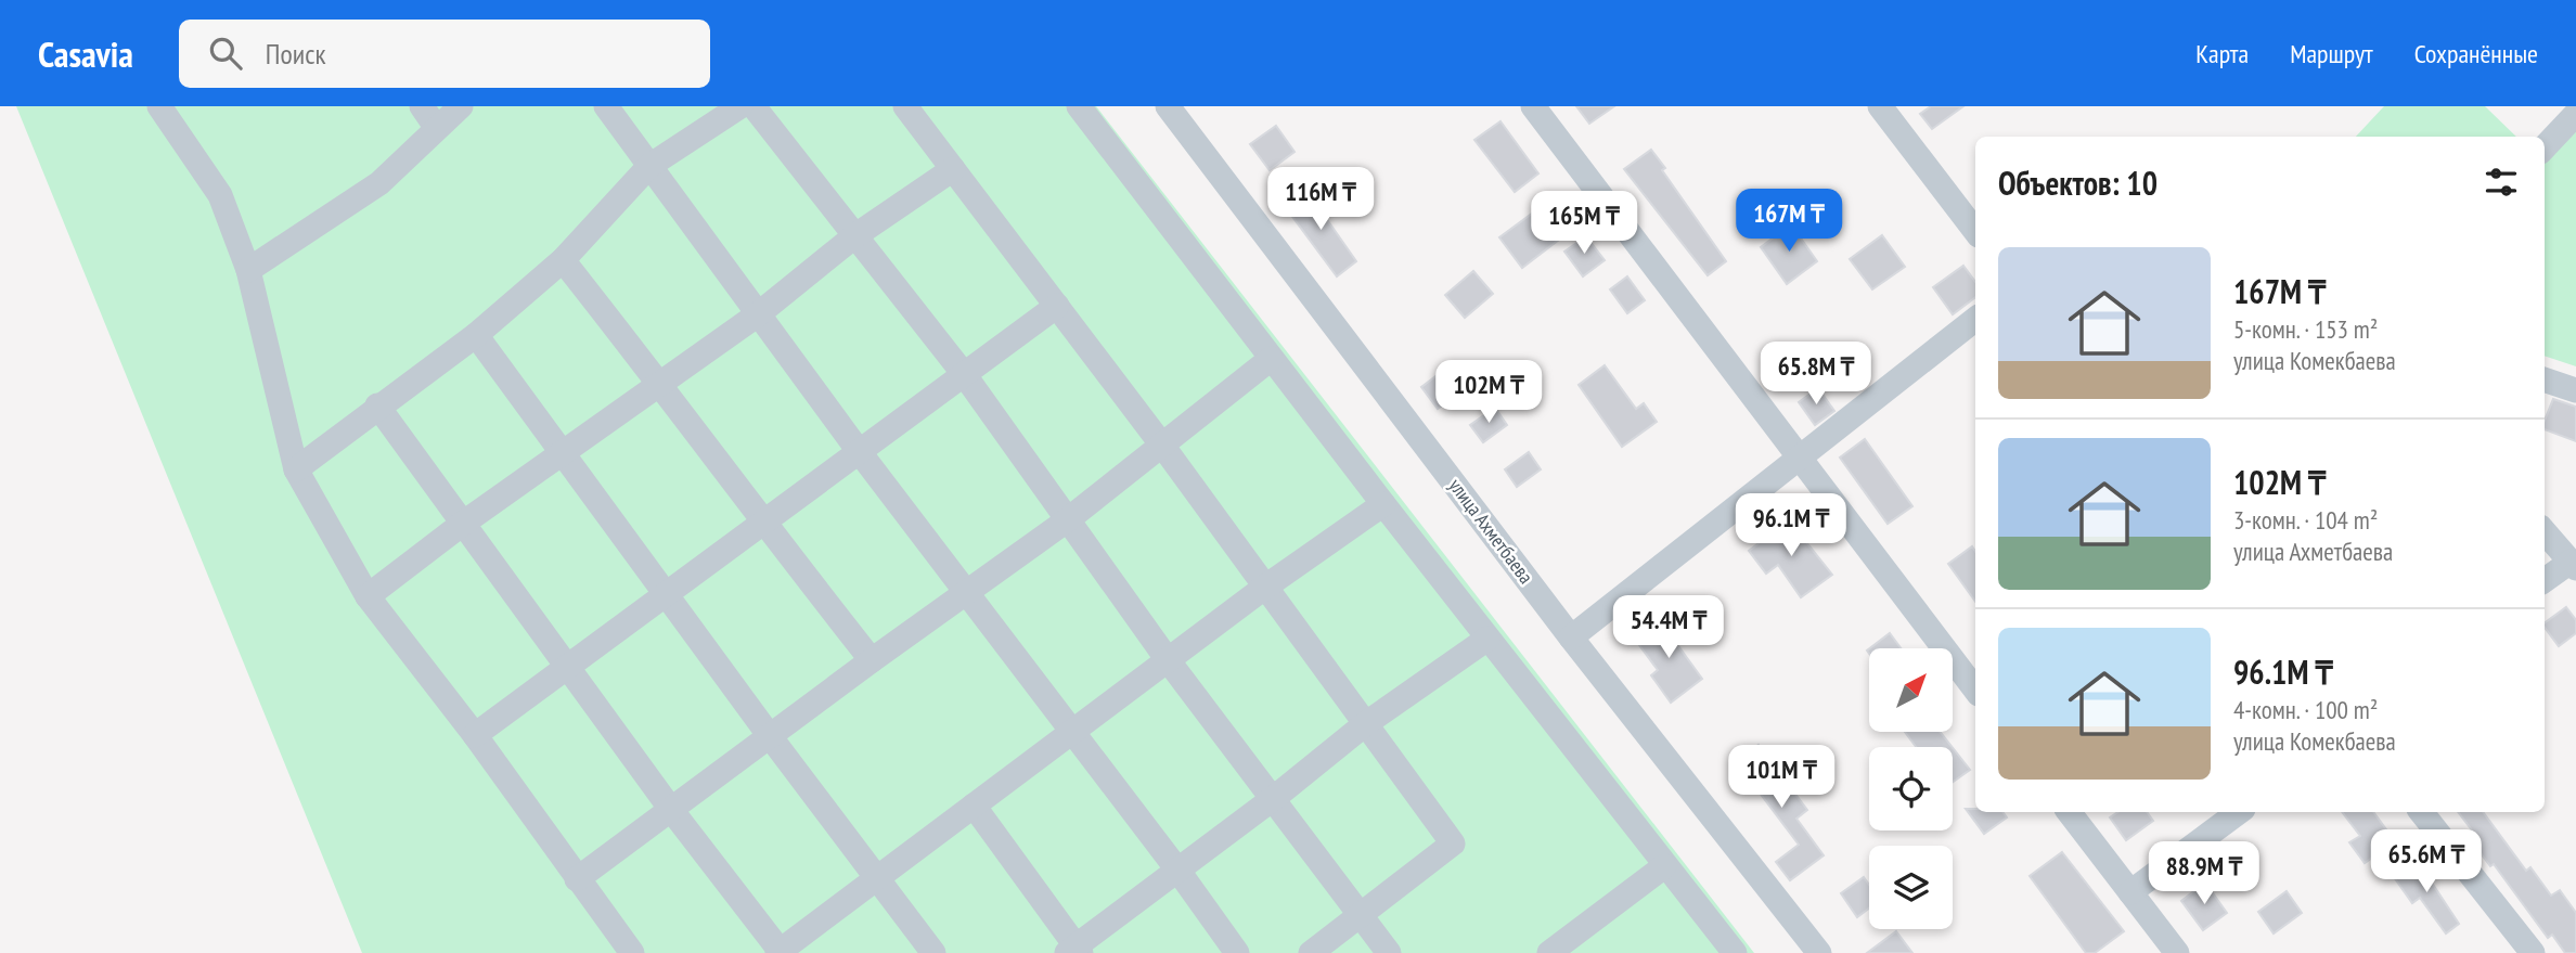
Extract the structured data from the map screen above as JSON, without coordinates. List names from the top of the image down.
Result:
{
  "streets": {
    "street": ["улица Ахметбаева"]
  },
  "north": "top right",
  "page": {
    "header": "Casavia",
    "search": "Поиск",
    "nav": ["Карта", "Маршрут", "Сохранённые"],
    "heading": "Объектов: 10",
    "price": [
      "116M ₸",
      "167M ₸",
      "165M ₸",
      "65.8M ₸",
      "102M ₸",
      "96.1M ₸",
      "54.4M ₸",
      "101M ₸",
      "65.6M ₸",
      "88.9M ₸"
    ],
    "list": [
      {
        "name": "167M ₸",
        "note": "5-комн. · 153 m² · улица Комекбаева"
      },
      {
        "name": "102M ₸",
        "note": "3-комн. · 104 m² · улица Ахметбаева"
      },
      {
        "name": "96.1M ₸",
        "note": "4-комн. · 100 m² · улица Комекбаева"
      }
    ]
  }
}
